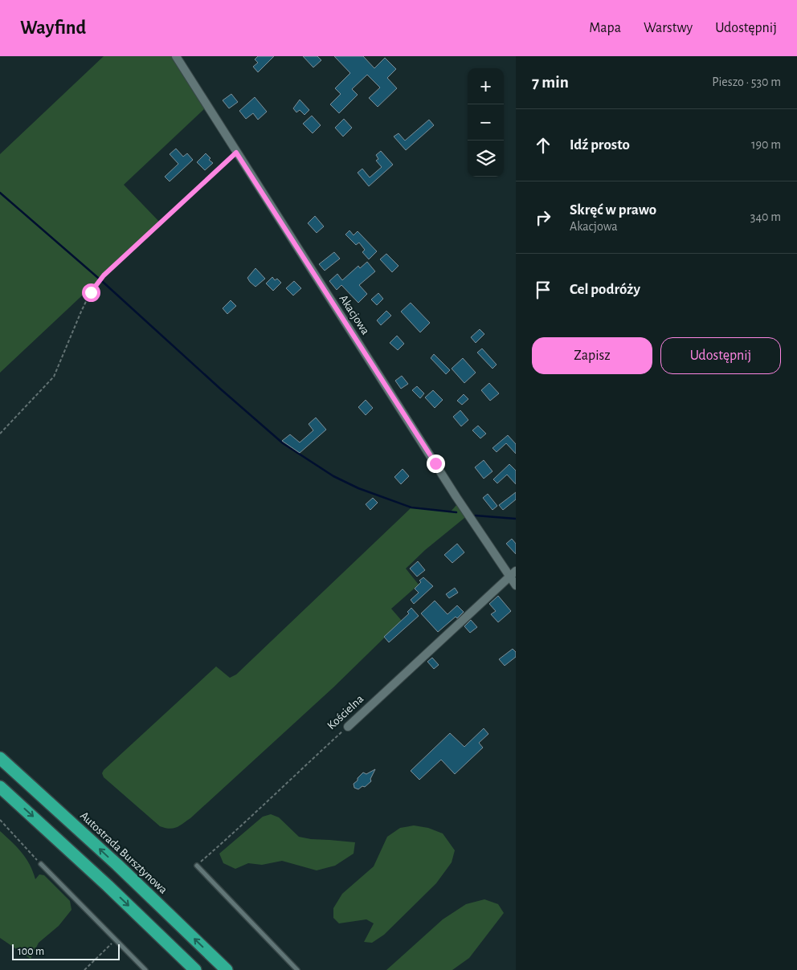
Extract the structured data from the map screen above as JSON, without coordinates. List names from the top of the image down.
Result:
{
  "streets": {
    "highway": ["Autostrada Bursztynowa"],
    "street": ["Akacjowa", "Kościelna"]
  },
  "crossings": [
    ["Akacjowa", "Kościelna"]
  ],
  "scale_bar": "100 m",
  "page": {
    "header": "Wayfind",
    "nav": ["Mapa", "Warstwy", "Udostępnij"],
    "heading": ["7 min", "Pieszo · 530 m"],
    "map_buttons": ["+", "−"],
    "list": [
      ["Idź prosto", "190 m"],
      ["Skręć w prawo", "Akacjowa", "340 m"],
      "Cel podróży"
    ],
    "buttons": ["Zapisz", "Udostępnij"],
    "scale": "100 m"
  }
}
